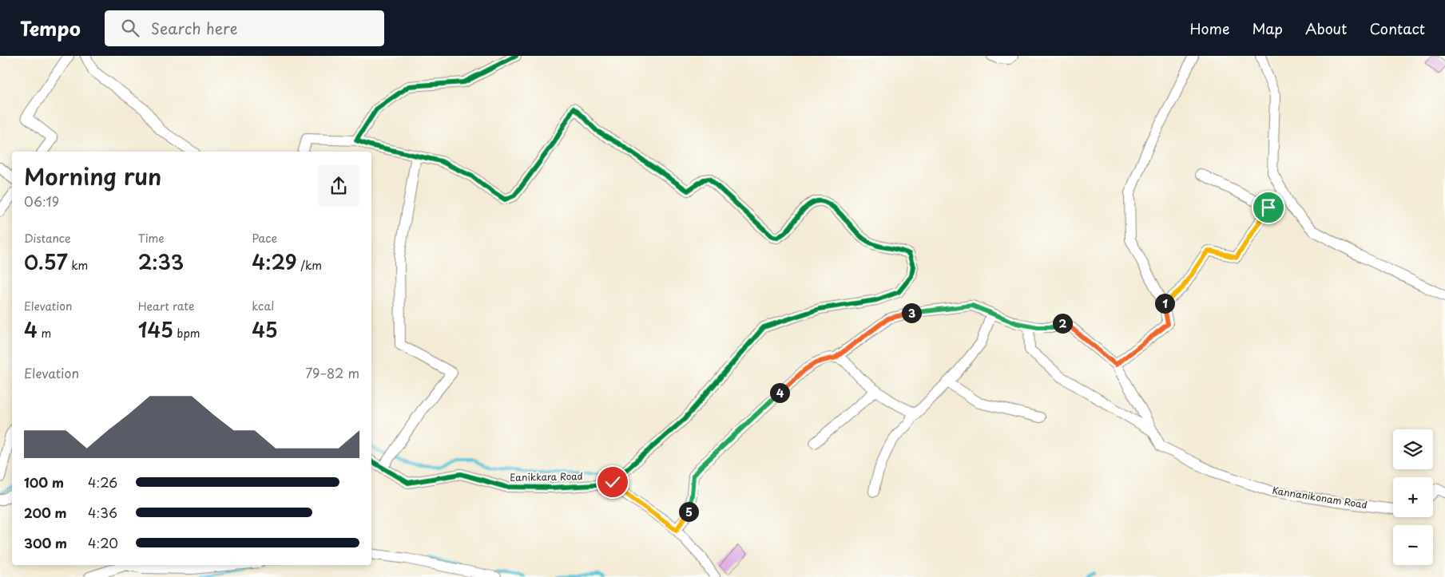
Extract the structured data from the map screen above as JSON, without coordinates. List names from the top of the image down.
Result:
{
  "streets": {
    "street": ["Eanikkara Road", "Kannanikonam Road"]
  },
  "page": {
    "header": "Tempo",
    "search": "Search here",
    "nav": [
      "Home",
      "Map",
      "About",
      "Contact"
    ],
    "heading": ["Morning run", "06:19"],
    "stats": [
      ["Distance", "0.57 km"],
      ["Time", "2:33"],
      ["Pace", "4:29 /km"],
      ["Elevation", "4 m"],
      ["Heart rate", "145 bpm"],
      ["kcal", "45"]
    ],
    "pins": [
      "1",
      "3",
      "2",
      "4",
      "5"
    ],
    "chart": ["Elevation", "79–82 m"],
    "map_buttons": ["+", "−"],
    "list": [
      {
        "name": "100 m",
        "note": "4:26"
      },
      {
        "name": "200 m",
        "note": "4:36"
      },
      {
        "name": "300 m",
        "note": "4:20"
      }
    ]
  }
}
